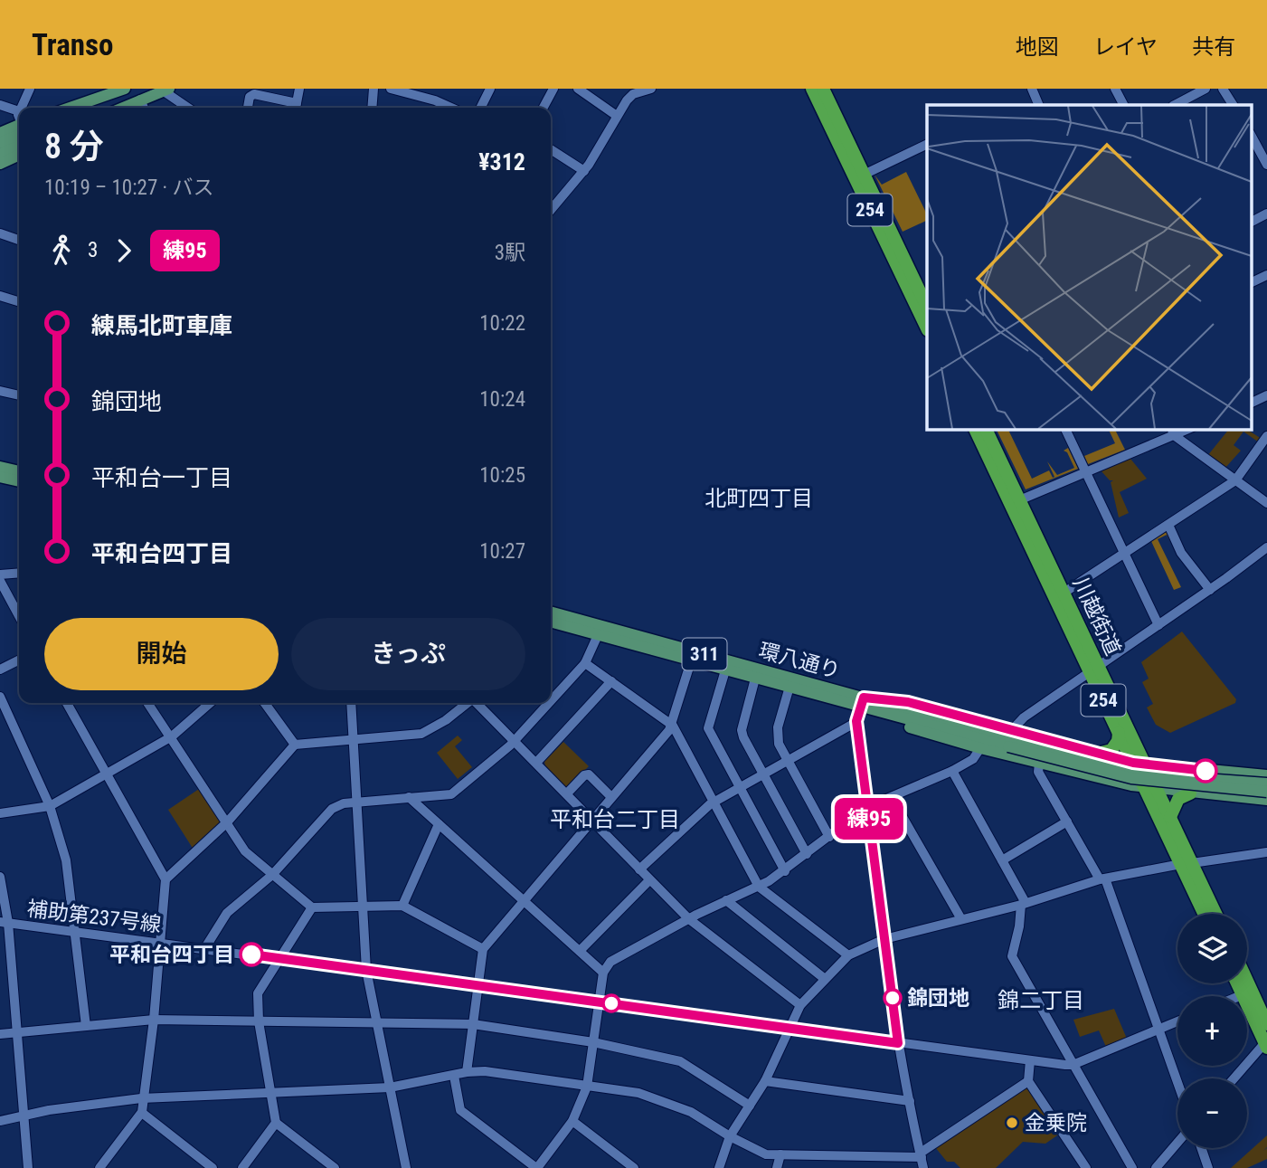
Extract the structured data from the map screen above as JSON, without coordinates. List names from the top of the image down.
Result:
{
  "streets": {
    "highway": ["254", "川越街道"],
    "main road": ["311", "環八通り"],
    "street": ["補助第237号線"]
  },
  "districts": ["北町四丁目", "平和台二丁目", "錦二丁目"],
  "places": ["平和台四丁目", "錦団地", "金乗院"],
  "lines": ["bus line 練95"],
  "page": {
    "header": "Transo",
    "nav": ["地図", "レイヤ", "共有"],
    "on_map": "練95",
    "heading": ["8 分", "10:19 – 10:27 · バス", "¥312"],
    "legs": ["3", "練95", "3駅"],
    "list": [
      {
        "name": "練馬北町車庫",
        "value": "10:22"
      },
      {
        "name": "錦団地",
        "value": "10:24"
      },
      {
        "name": "平和台一丁目",
        "value": "10:25"
      },
      {
        "name": "平和台四丁目",
        "value": "10:27"
      }
    ],
    "buttons": ["開始", "きっぷ"],
    "map_buttons": ["+", "−"]
  }
}
